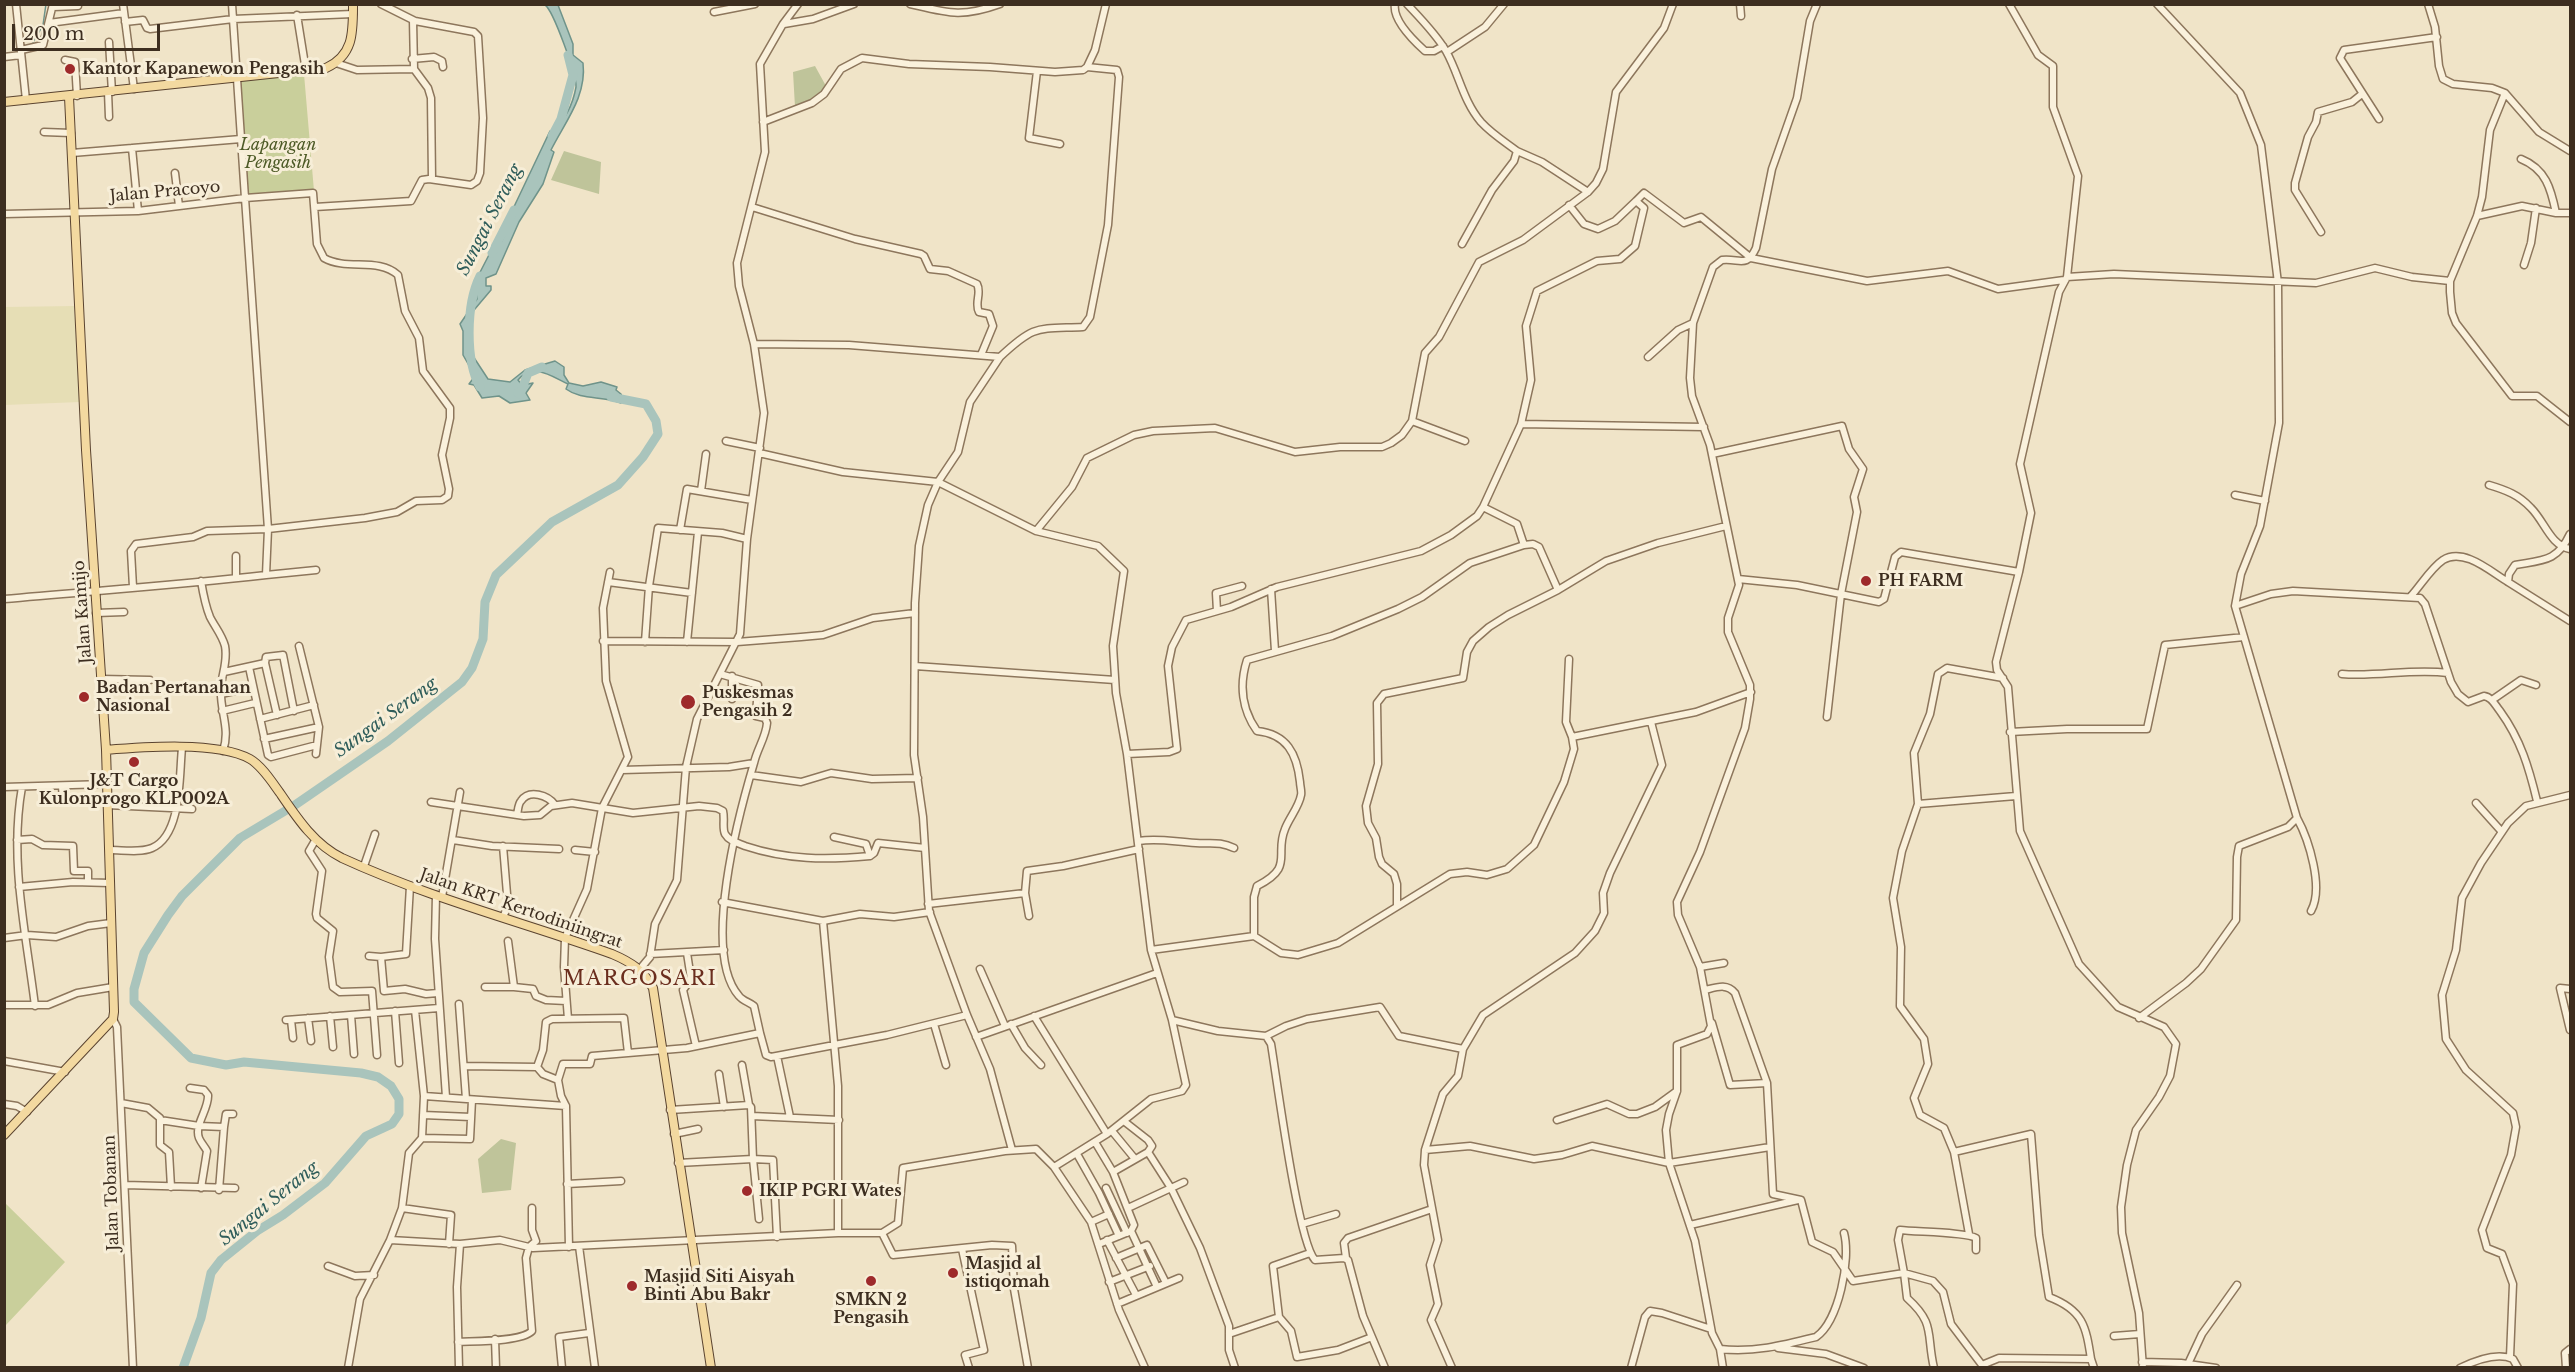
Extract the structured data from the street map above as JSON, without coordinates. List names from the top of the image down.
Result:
{
  "streets": {
    "main road": ["Jalan Kamijo", "Jalan KRT Kertodiniingrat"],
    "street": ["Jalan Pracoyo", "Jalan Tobanan"]
  },
  "crossings": [
    ["Jalan Pracoyo", "Jalan Kamijo"],
    ["Jalan Kamijo", "Jalan KRT Kertodiniingrat"],
    ["Jalan Kamijo", "Jalan Tobanan"]
  ],
  "districts": ["MARGOSARI"],
  "water": ["Sungai Serang"],
  "parks": ["Lapangan Pengasih"],
  "places": [
    "Kantor Kapanewon Pengasih",
    "PH FARM",
    "Badan Pertanahan Nasional",
    "Puskesmas Pengasih 2",
    "J&T Cargo Kulonprogo KLP002A",
    "IKIP PGRI Wates",
    "Masjid al istiqomah",
    "SMKN 2 Pengasih",
    "Masjid Siti Aisyah Binti Abu Bakr"
  ],
  "scale_bar": "200 m"
}
